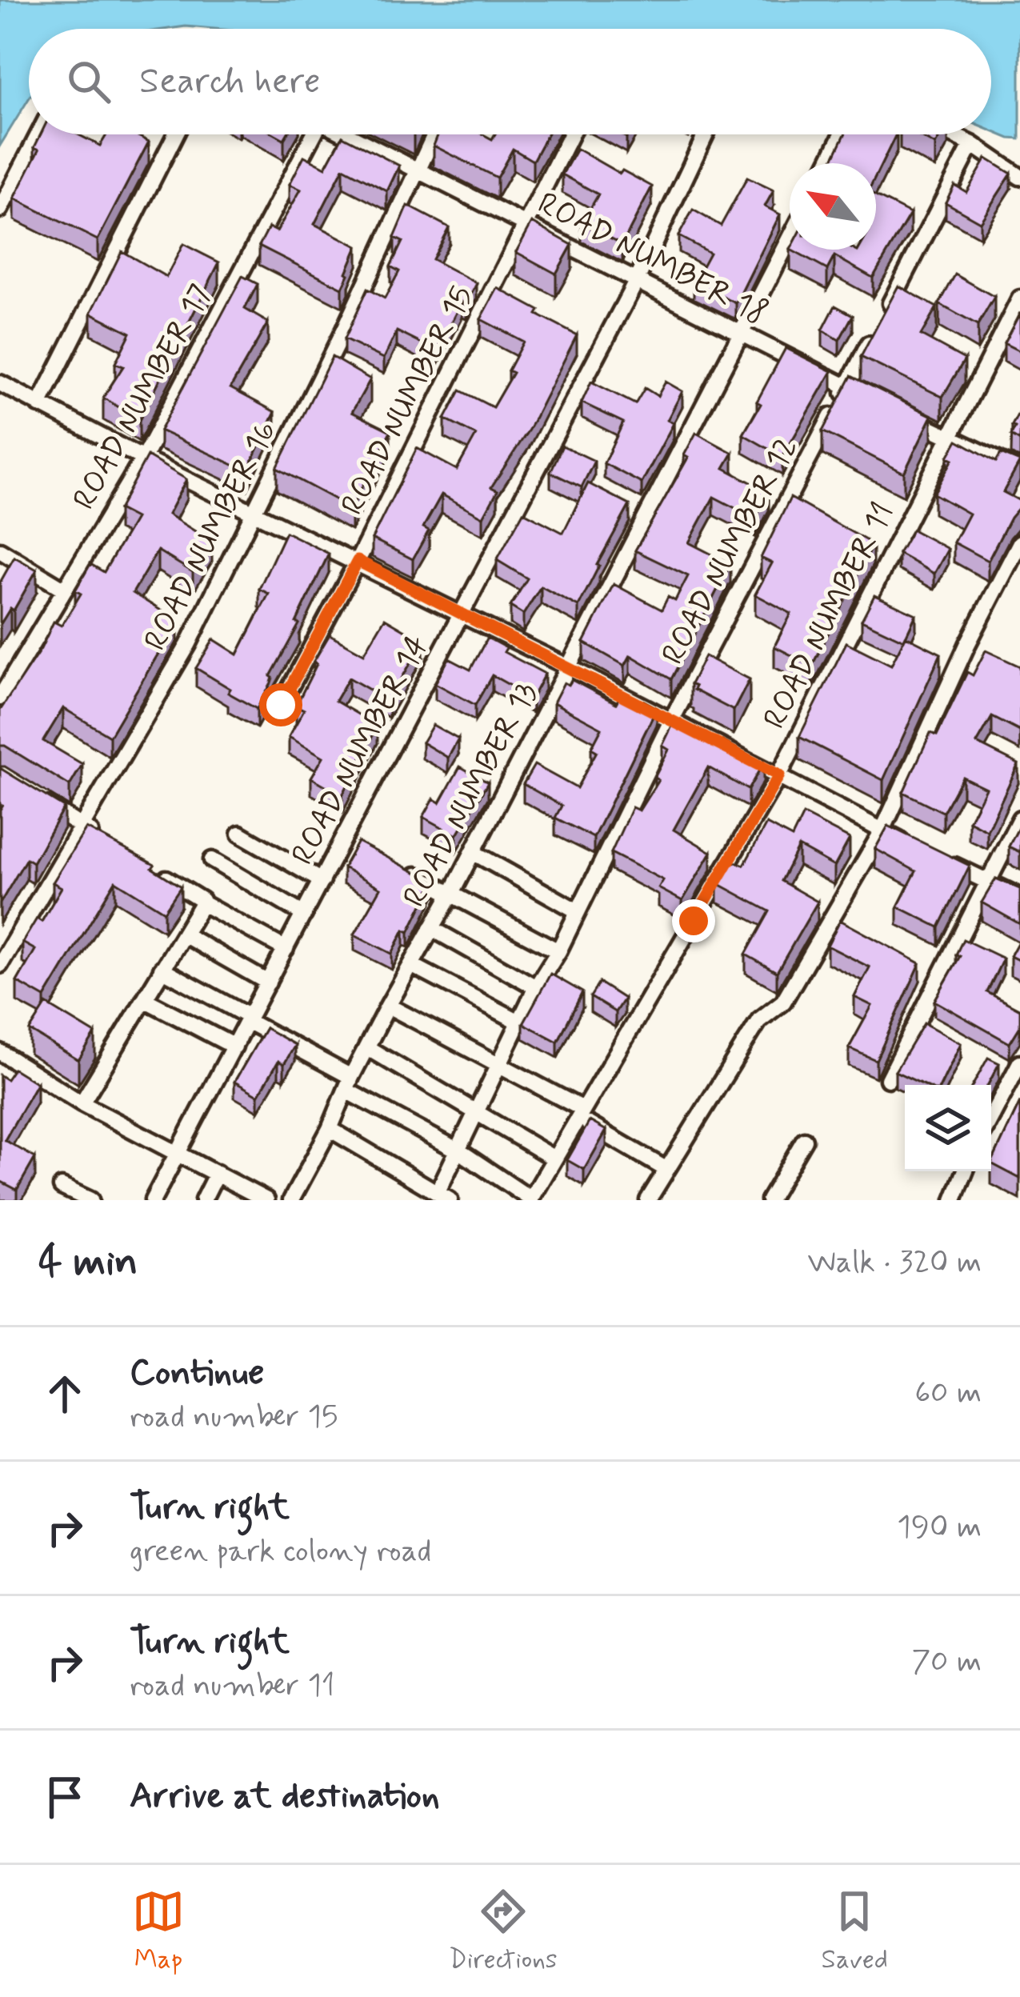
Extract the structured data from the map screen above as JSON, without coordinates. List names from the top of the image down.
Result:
{
  "streets": {
    "street": [
      "ROAD NUMBER 18",
      "ROAD NUMBER 17",
      "ROAD NUMBER 15",
      "ROAD NUMBER 16",
      "ROAD NUMBER 12",
      "ROAD NUMBER 11",
      "ROAD NUMBER 14",
      "ROAD NUMBER 13"
    ]
  },
  "crossings": [
    ["ROAD NUMBER 18", "ROAD NUMBER 15"],
    ["ROAD NUMBER 18", "ROAD NUMBER 16"],
    ["ROAD NUMBER 18", "ROAD NUMBER 12"],
    ["ROAD NUMBER 18", "ROAD NUMBER 14"],
    ["ROAD NUMBER 18", "ROAD NUMBER 13"]
  ],
  "north": "top left",
  "page": {
    "search": "Search here",
    "heading": ["4 min", "Walk · 320 m"],
    "list": [
      ["Continue", "road number 15", "60 m"],
      ["Turn right", "green park colony road", "190 m"],
      ["Turn right", "road number 11", "70 m"],
      "Arrive at destination"
    ],
    "nav": ["Map", "Directions", "Saved"]
  }
}
